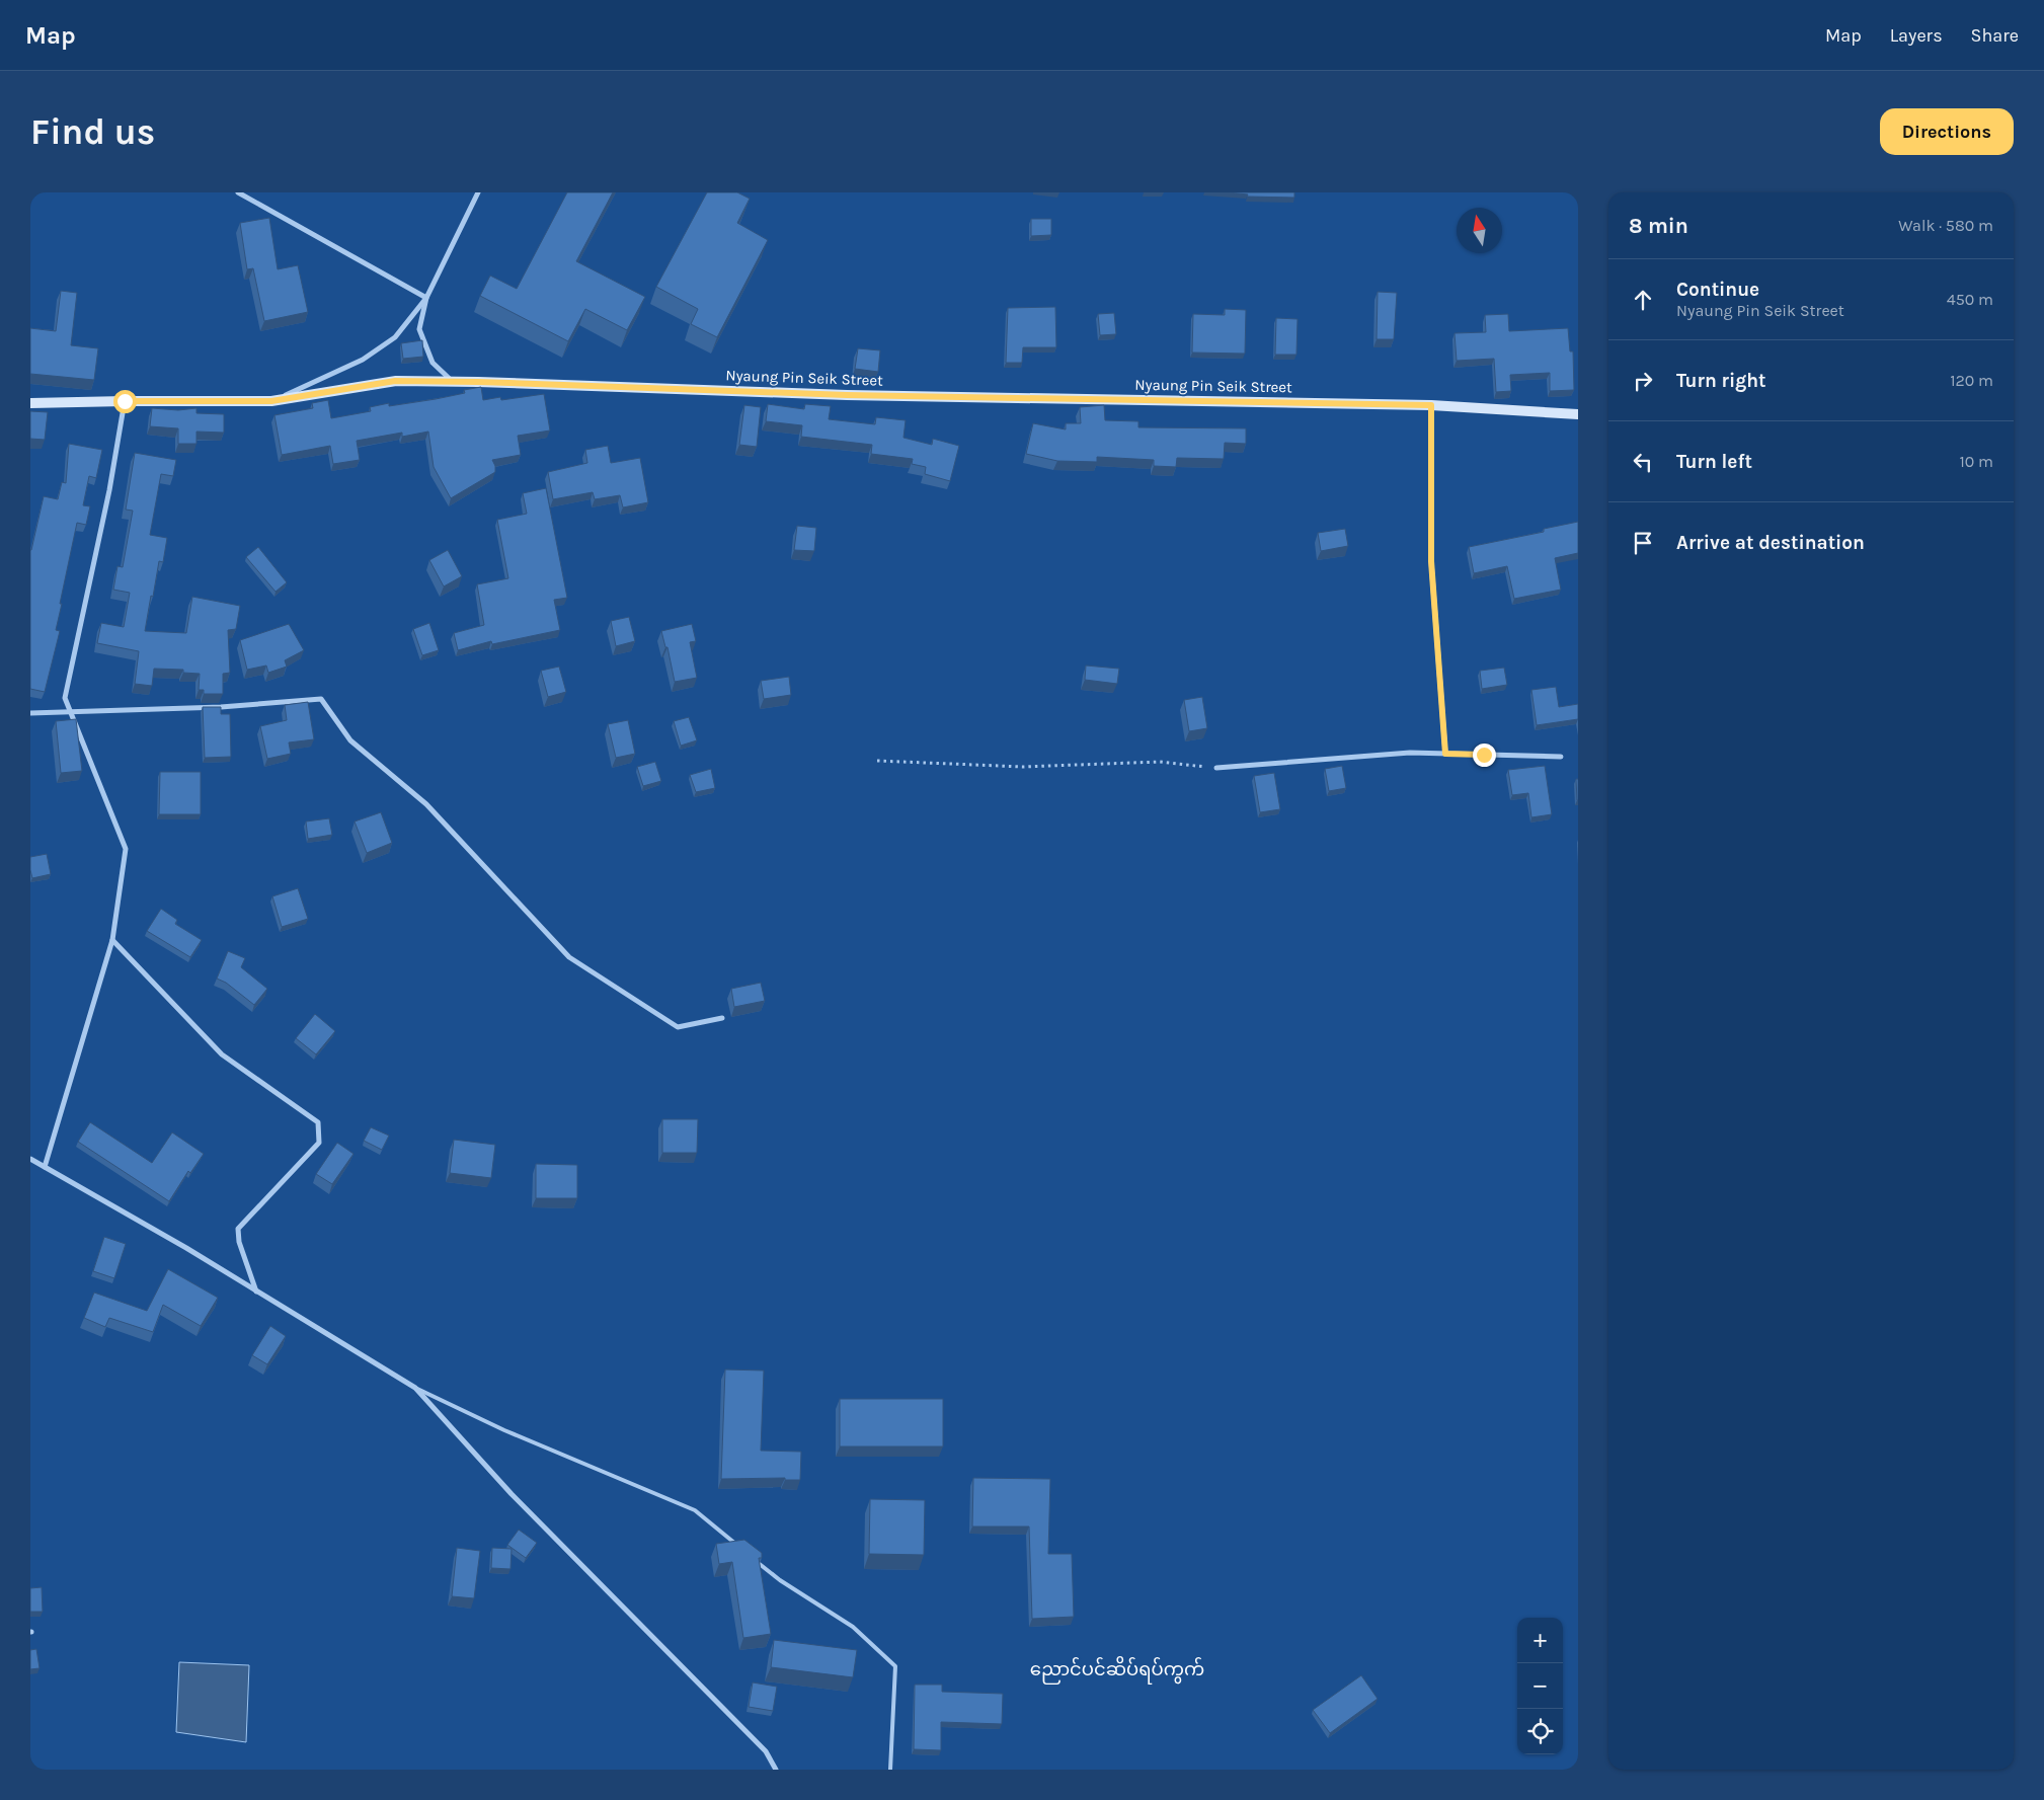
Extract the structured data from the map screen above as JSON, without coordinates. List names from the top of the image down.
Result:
{
  "streets": {
    "street": ["Nyaung Pin Seik Street"]
  },
  "districts": ["ညောင်ပင်ဆိပ်ရပ်ကွက်"],
  "north": "top",
  "page": {
    "header": "Map",
    "nav": ["Map", "Layers", "Share"],
    "buttons": "Directions",
    "title": "Find us",
    "heading": ["8 min", "Walk · 580 m"],
    "list": [
      ["Continue", "Nyaung Pin Seik Street", "450 m"],
      ["Turn right", "120 m"],
      ["Turn left", "10 m"],
      "Arrive at destination"
    ],
    "map_buttons": ["+", "−"]
  }
}
